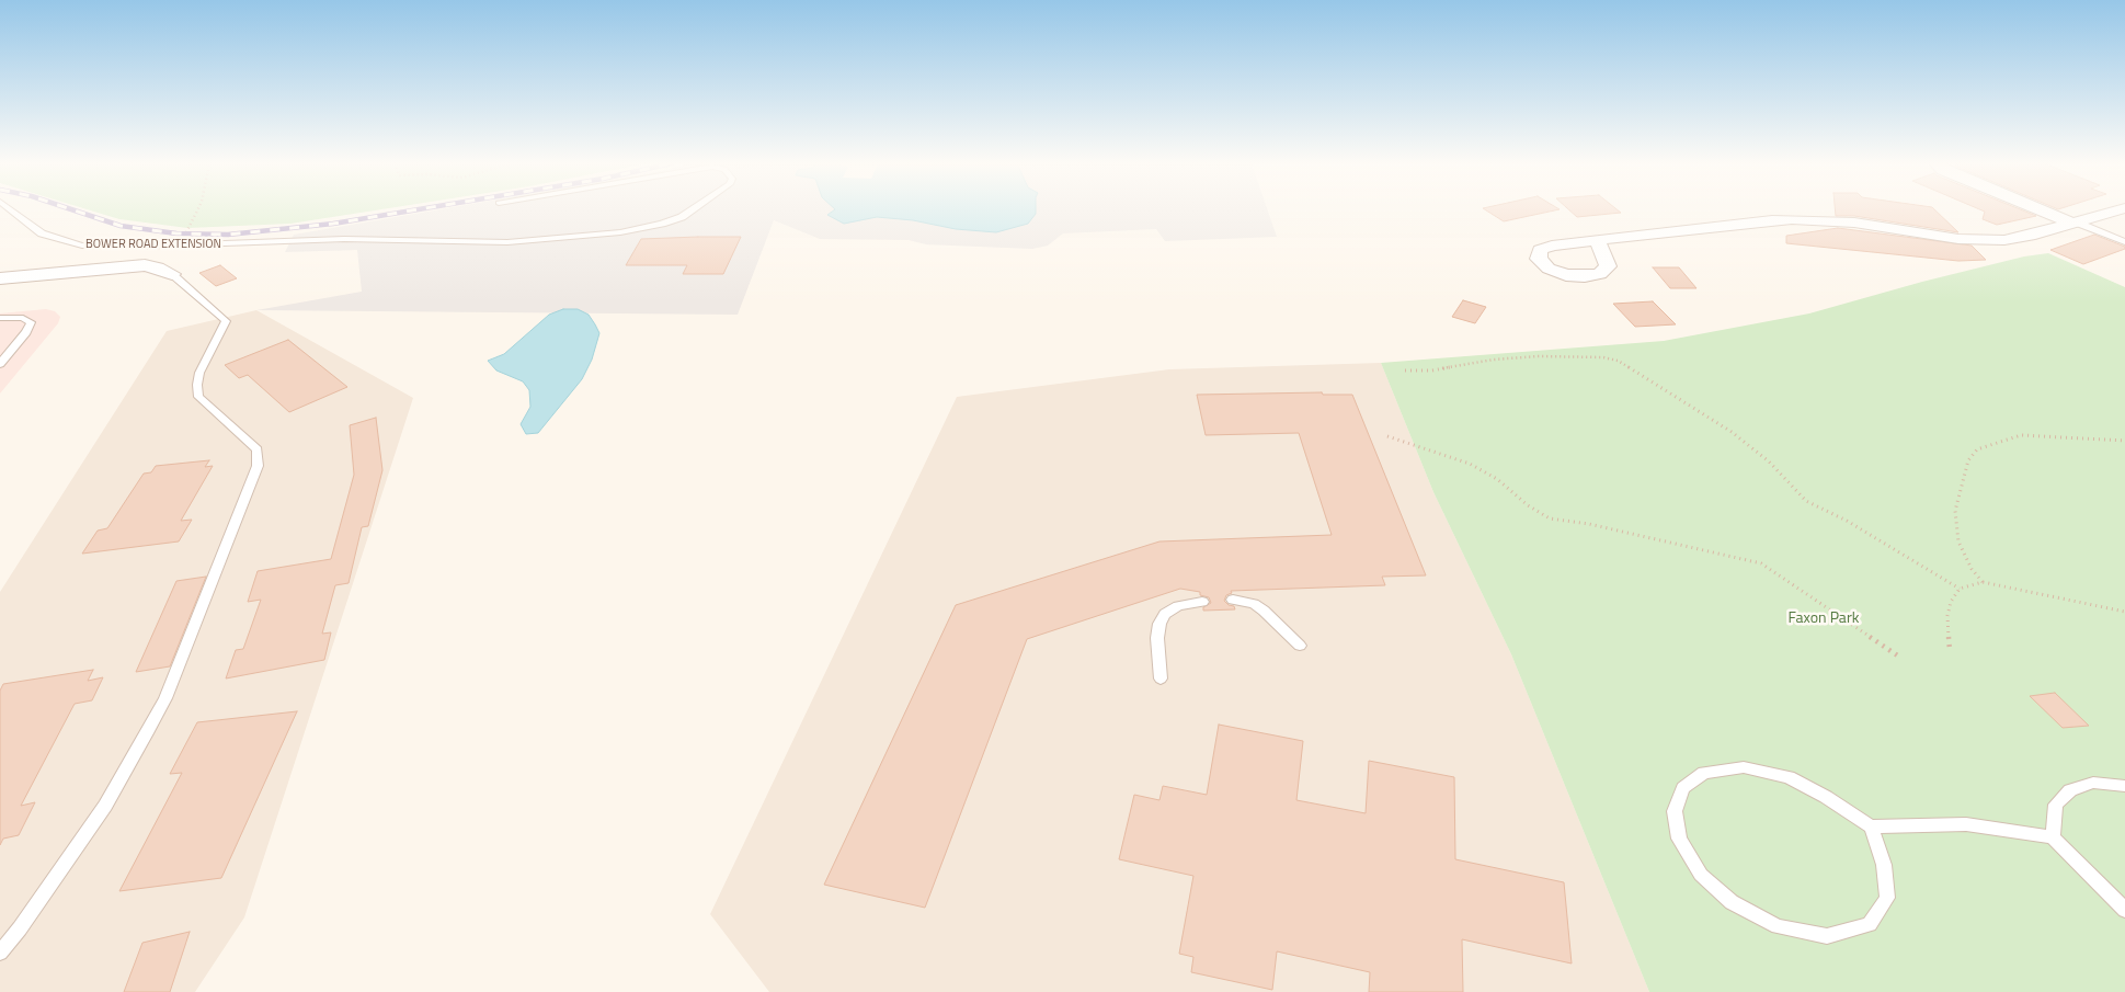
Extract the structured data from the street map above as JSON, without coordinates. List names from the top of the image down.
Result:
{
  "streets": {
    "street": ["BOWER ROAD EXTENSION"]
  },
  "parks": ["Faxon Park"]
}
